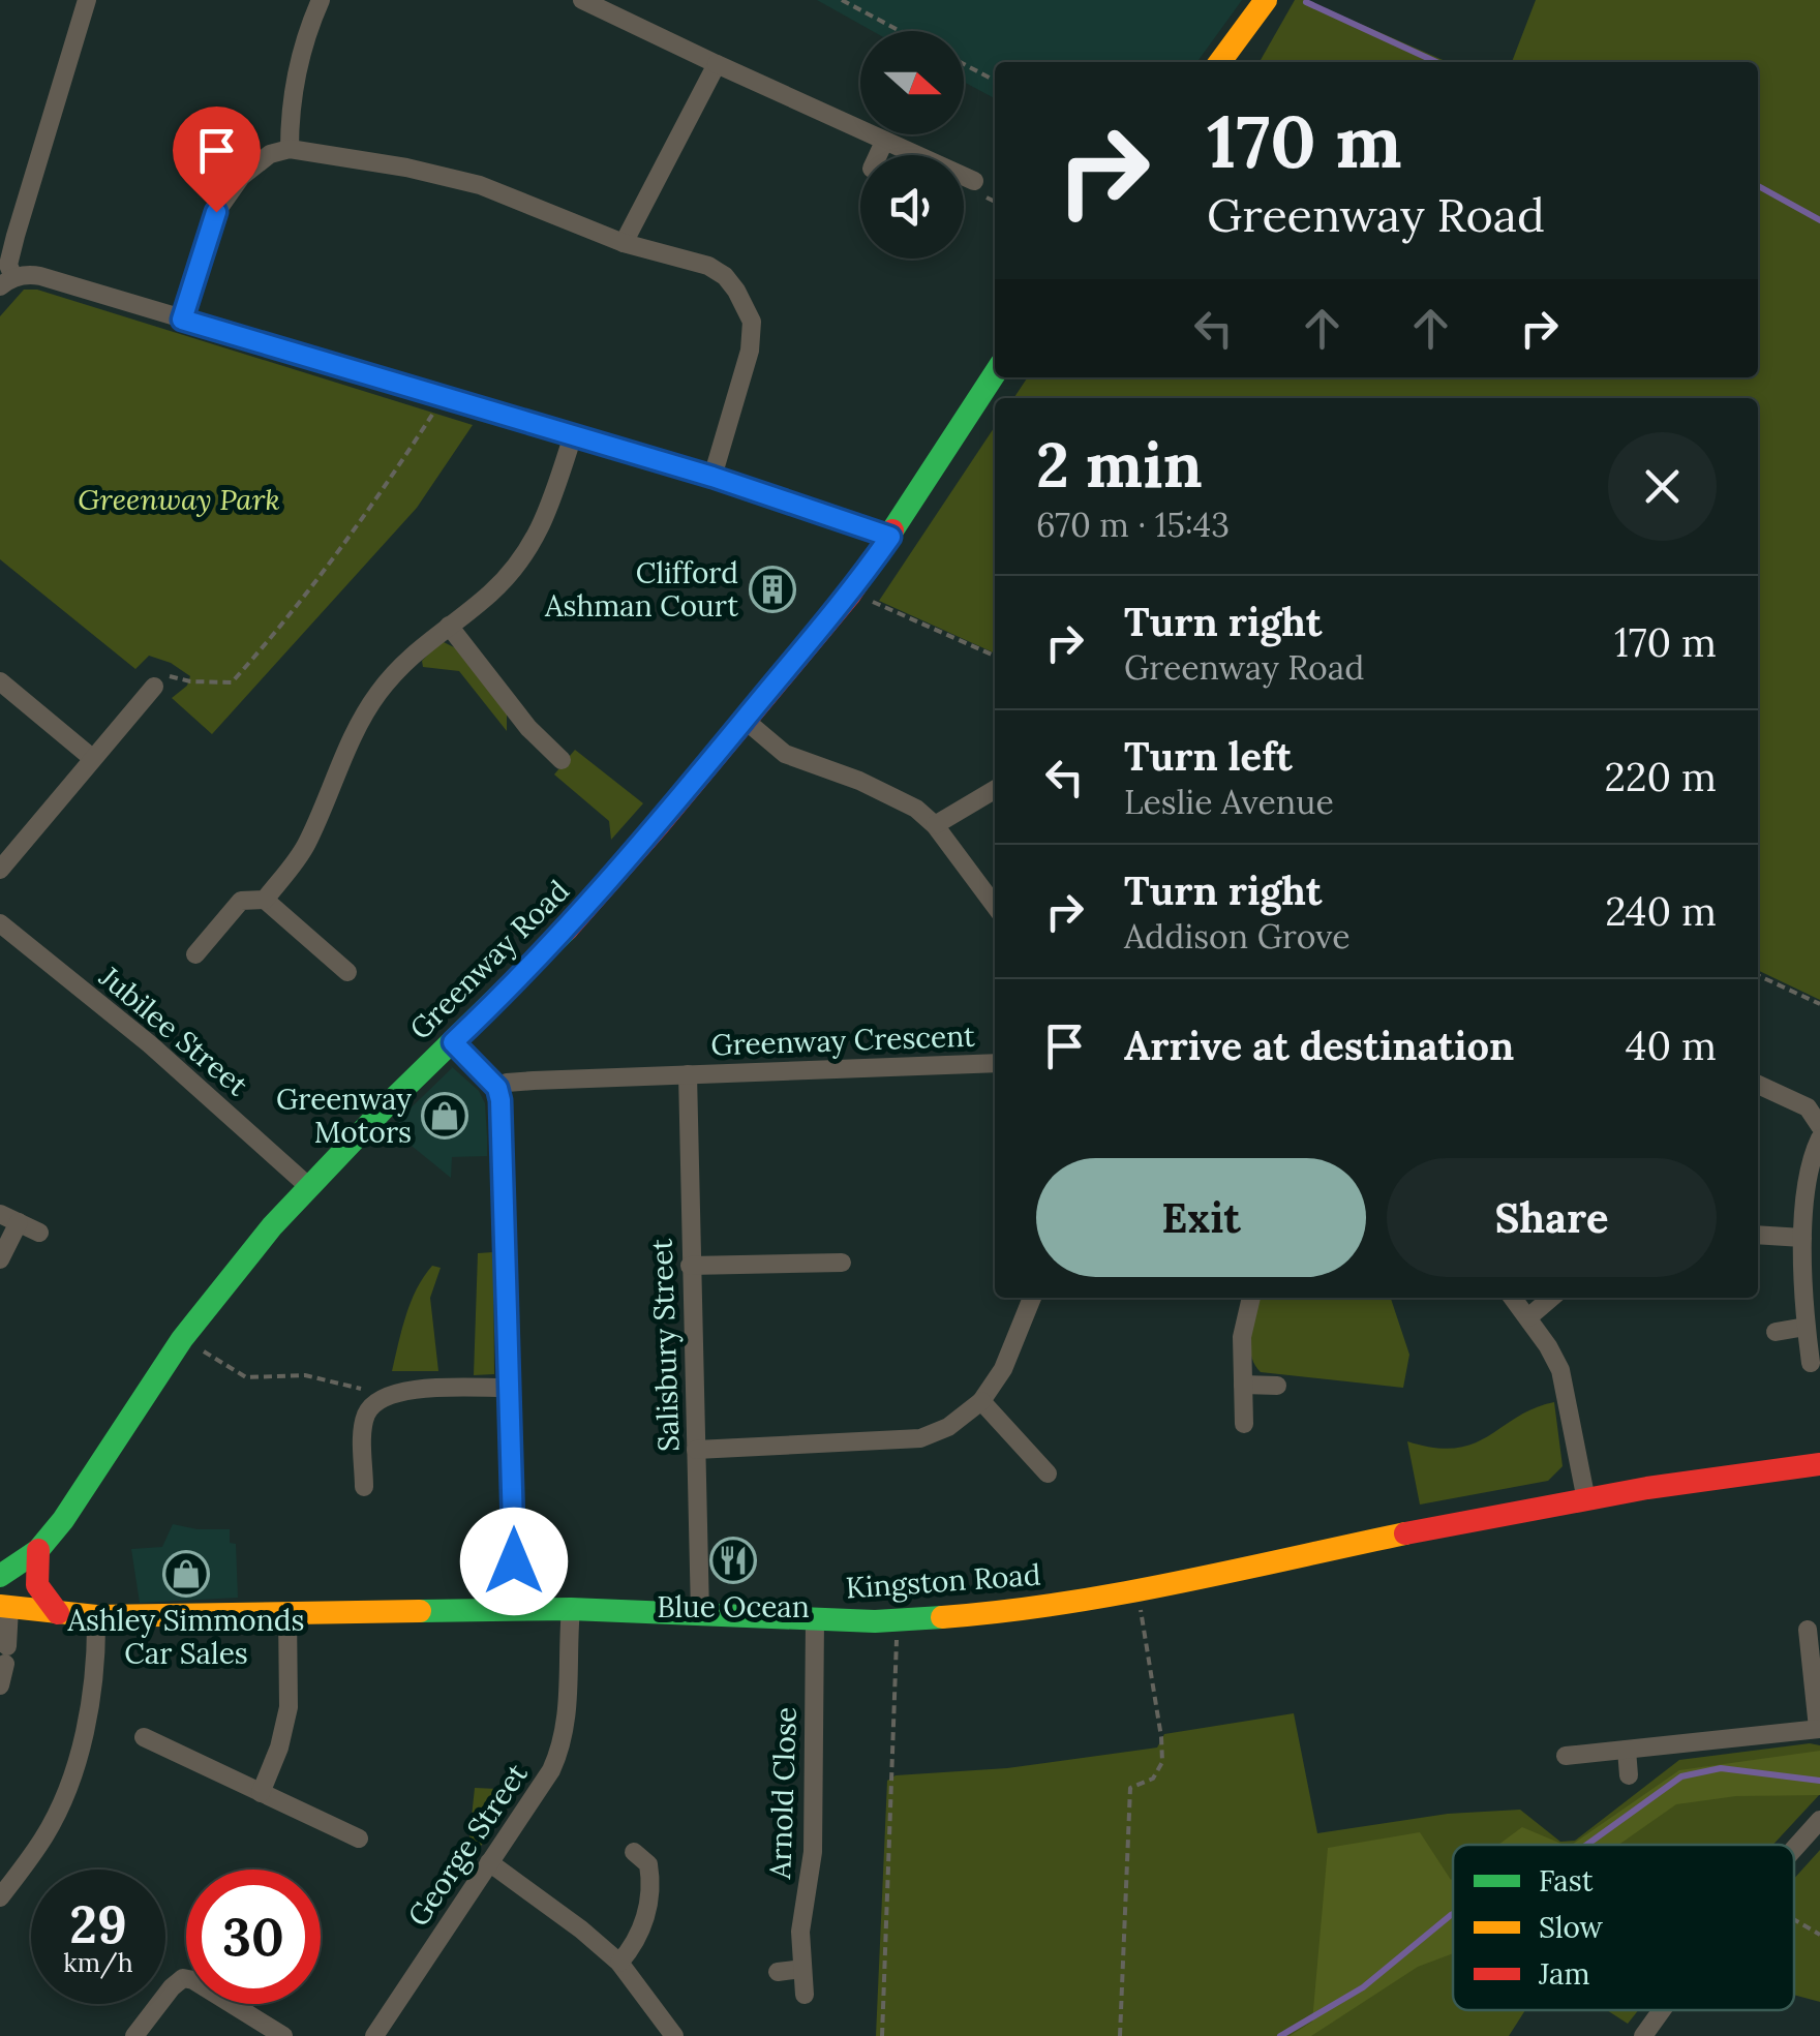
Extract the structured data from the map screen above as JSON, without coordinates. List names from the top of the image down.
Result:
{
  "streets": {
    "street": [
      "Greenway Road",
      "Jubilee Street",
      "Greenway Crescent",
      "Salisbury Street",
      "Kingston Road",
      "Arnold Close",
      "George Street"
    ]
  },
  "crossings": [
    ["Greenway Road", "Jubilee Street"],
    ["Greenway Crescent", "Salisbury Street"],
    ["Salisbury Street", "Kingston Road"],
    ["Kingston Road", "Arnold Close"],
    ["Kingston Road", "George Street"]
  ],
  "parks": ["Greenway Park"],
  "places": {
    "building": ["Clifford Ashman Court"],
    "shop": ["Greenway Motors", "Ashley Simmonds Car Sales"],
    "restaurant": ["Blue Ocean"]
  },
  "legend": ["Fast", "Slow", "Jam"],
  "north": "right",
  "page": {
    "turn": ["170 m", "Greenway Road"],
    "heading": ["2 min", "670 m · 15:43"],
    "list": [
      {
        "name": "Turn right",
        "note": "Greenway Road",
        "value": "170 m"
      },
      {
        "name": "Turn left",
        "note": "Leslie Avenue",
        "value": "220 m"
      },
      {
        "name": "Turn right",
        "note": "Addison Grove",
        "value": "240 m"
      },
      {
        "name": "Arrive at destination",
        "value": "40 m"
      }
    ],
    "buttons": ["Exit", "Share"],
    "speed": "29 km/h",
    "limit": "30"
  }
}
